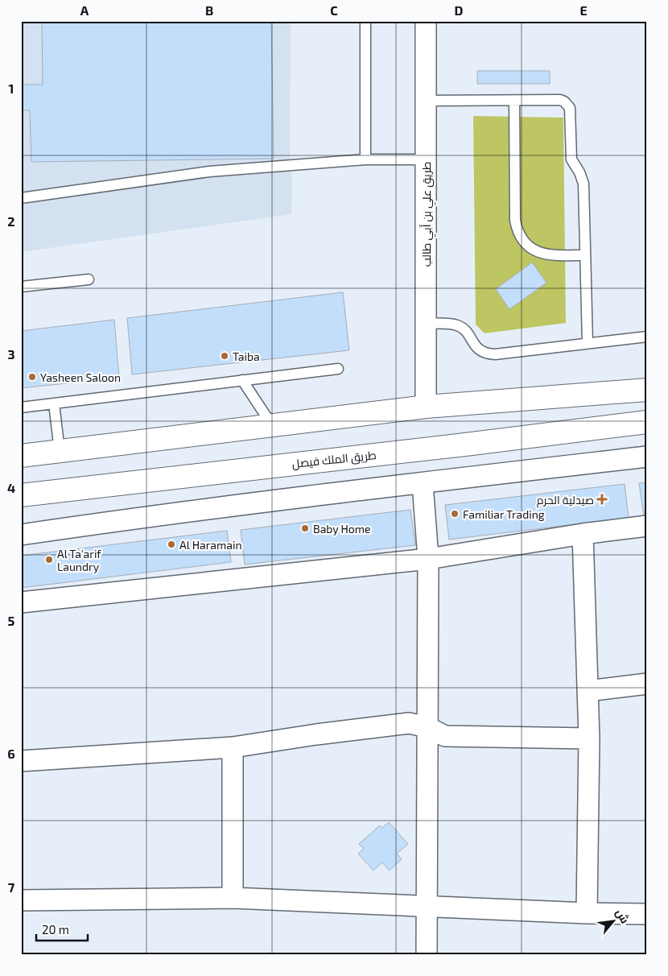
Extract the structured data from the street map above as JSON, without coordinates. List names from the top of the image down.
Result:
{
  "streets": {
    "main road": ["طريق الملك فيصل"],
    "street": ["طريق علي بن أبي طالب"]
  },
  "places": {
    "other": [
      "Taiba",
      "Yasheen Saloon",
      "Familiar Trading",
      "Baby Home",
      "Al Haramain",
      "Al Ta'arif Laundry"
    ],
    "health": ["صيدلية الحرم"]
  },
  "scale_bar": "20 m",
  "north": "top right",
  "grid": {
    "columns": [
      "A",
      "B",
      "C",
      "D",
      "E"
    ],
    "rows": [
      "1",
      "2",
      "3",
      "4",
      "5",
      "6",
      "7"
    ]
  }
}
